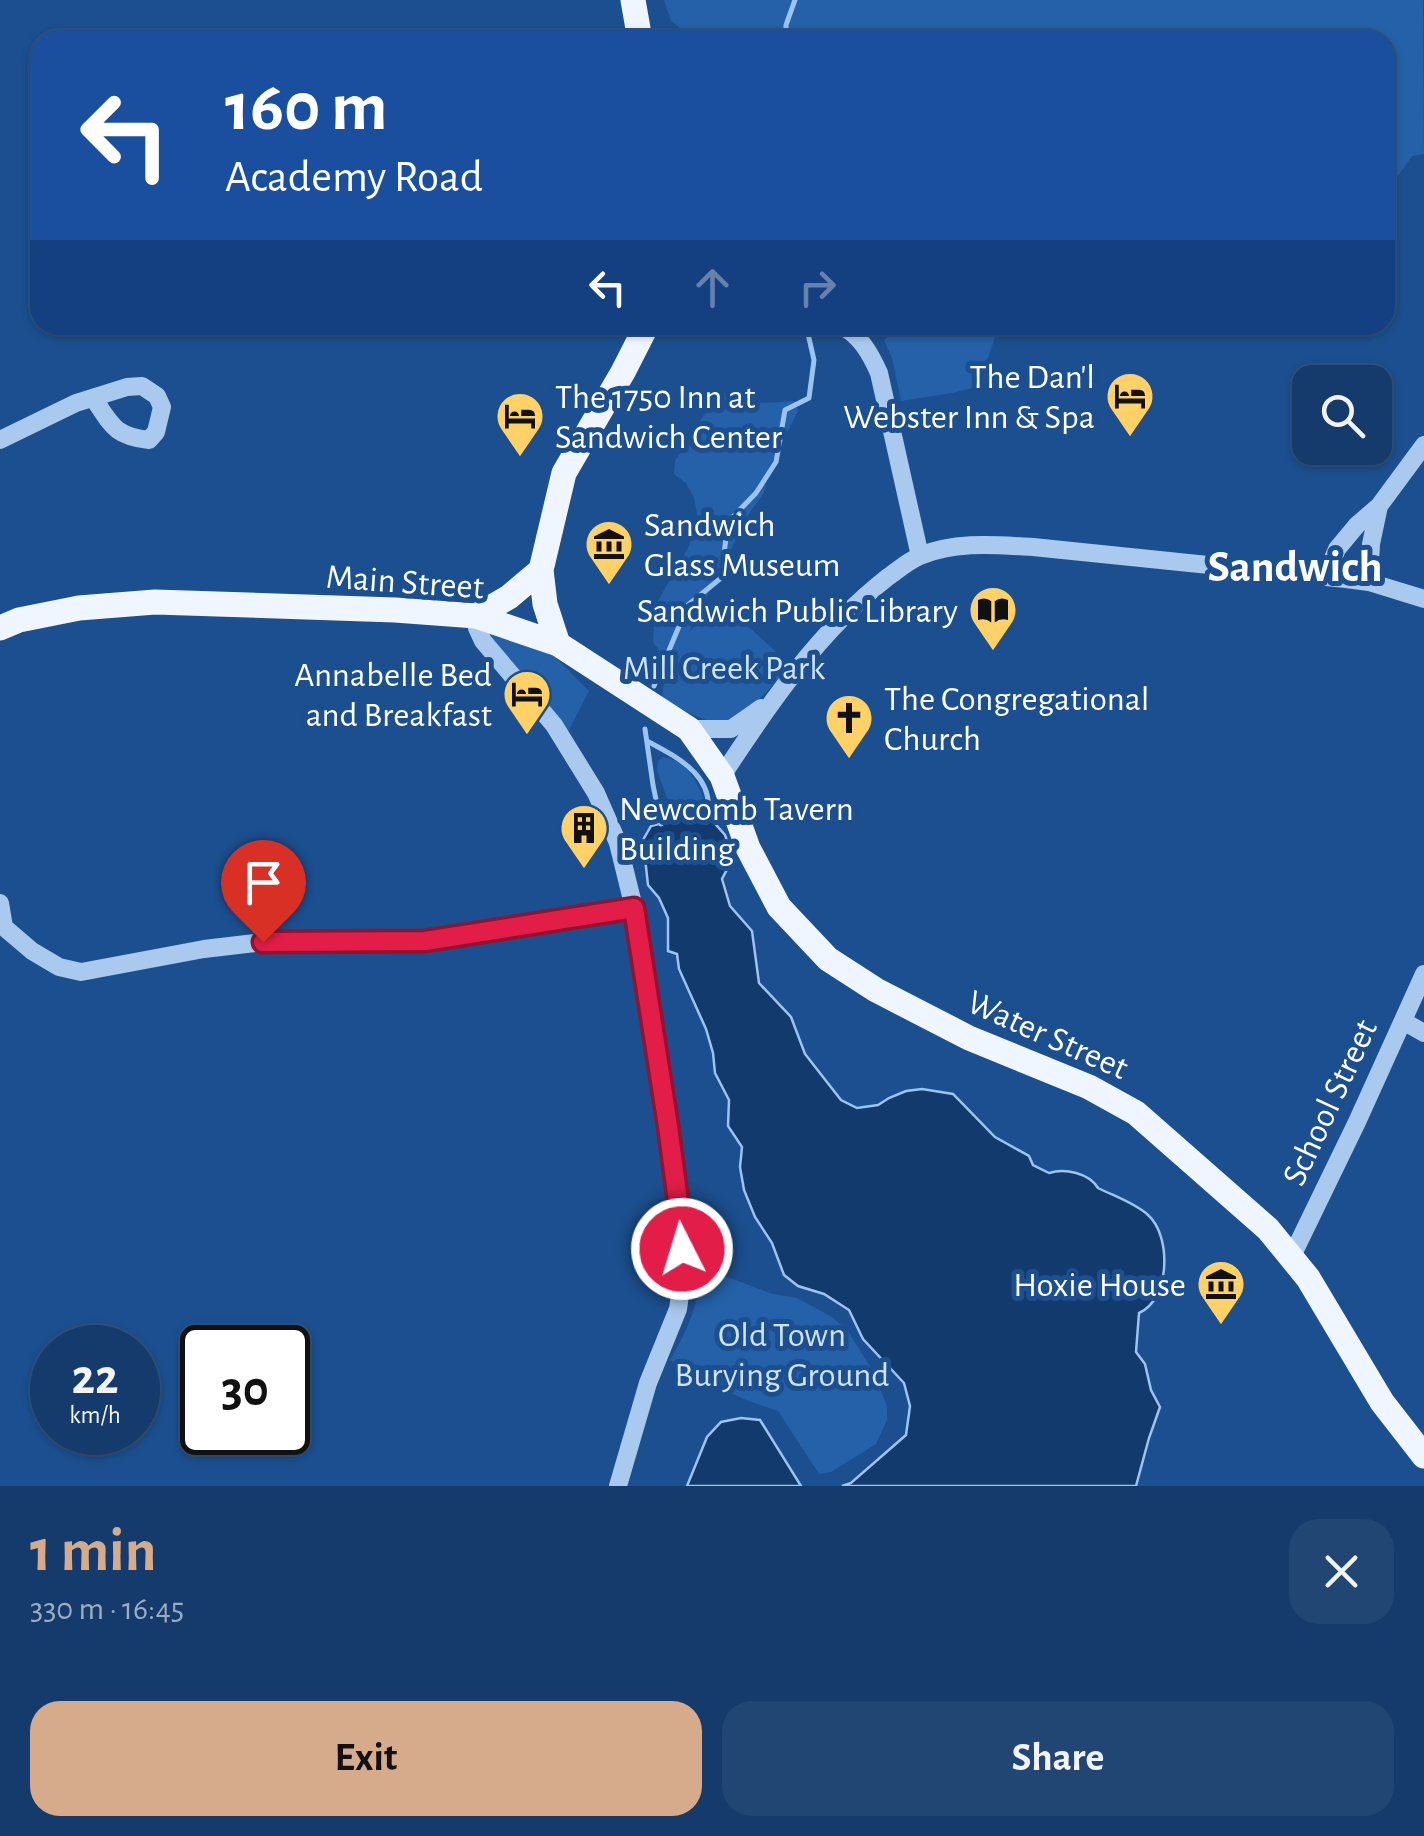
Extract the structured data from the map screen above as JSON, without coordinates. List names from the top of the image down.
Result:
{
  "streets": {
    "main road": ["Main Street", "Water Street"],
    "street": ["School Street"]
  },
  "crossings": [
    ["Main Street", "Water Street"],
    ["Water Street", "School Street"]
  ],
  "districts": ["Sandwich"],
  "parks": ["Mill Creek Park", "Old Town Burying Ground"],
  "places": {
    "hotel": ["The Dan'l Webster Inn & Spa", "The 1750 Inn at Sandwich Center", "Annabelle Bed and Breakfast"],
    "museum": ["Sandwich Glass Museum", "Hoxie House"],
    "library": ["Sandwich Public Library"],
    "church": ["The Congregational Church"],
    "building": ["Newcomb Tavern Building"]
  },
  "page": {
    "turn": ["160 m", "Academy Road"],
    "speed": "22 km/h",
    "limit": "30",
    "heading": ["1 min", "330 m · 16:45"],
    "buttons": ["Exit", "Share"]
  }
}
